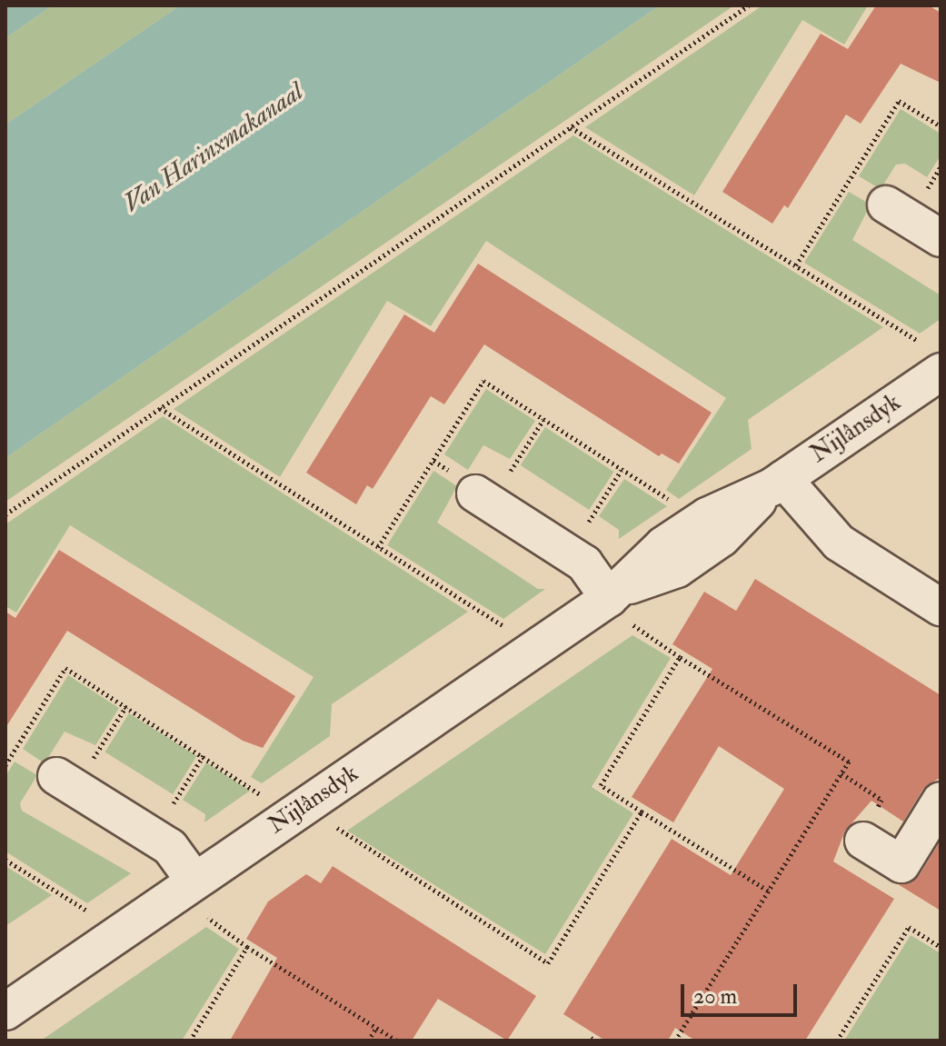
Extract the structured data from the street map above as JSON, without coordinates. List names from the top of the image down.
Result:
{
  "streets": {
    "street": ["Nijlânsdyk"]
  },
  "water": ["Van Harinxmakanaal"],
  "scale_bar": "20 m"
}
